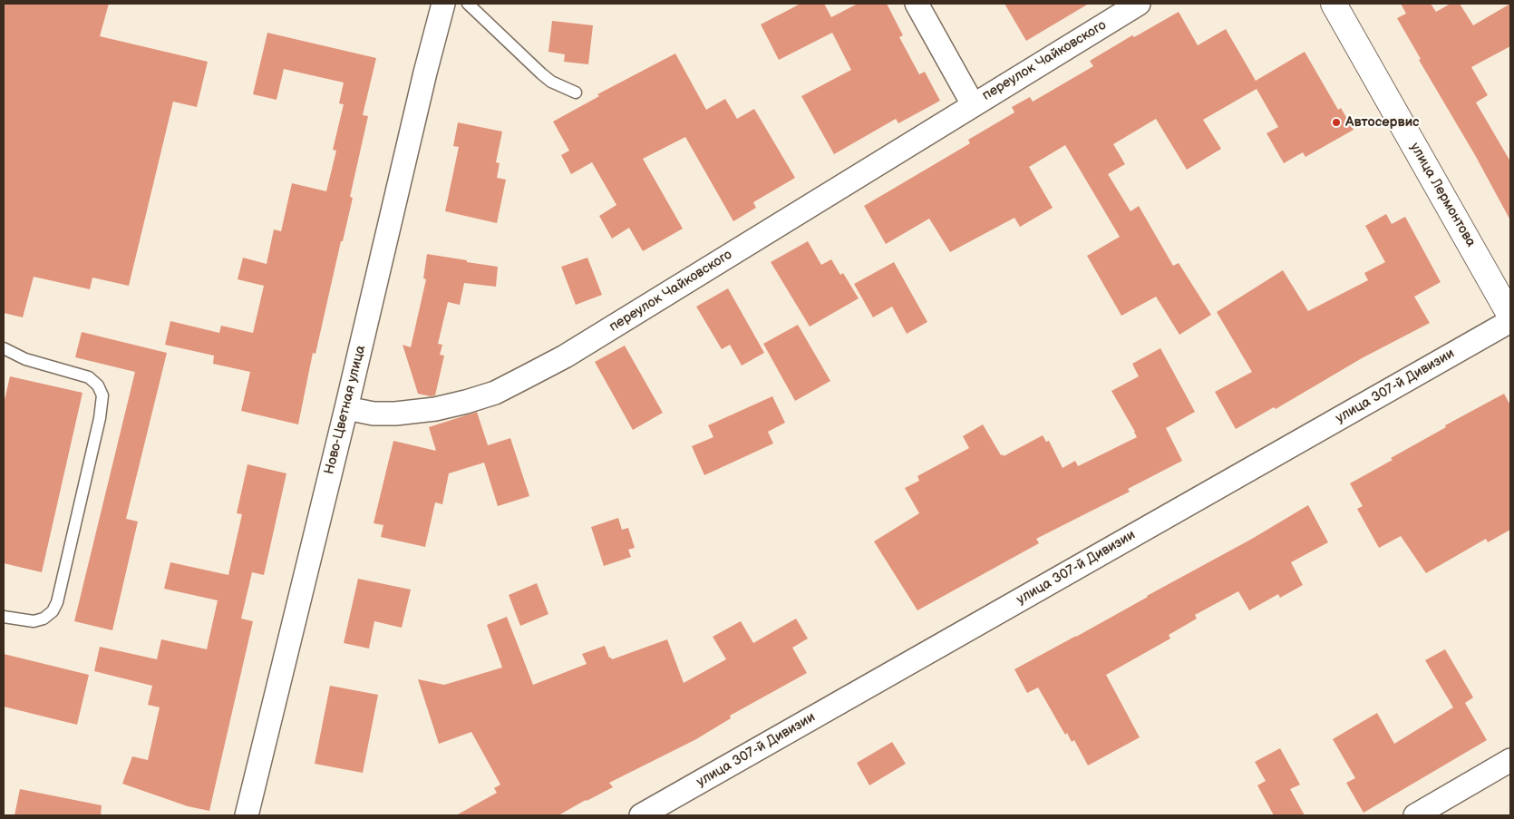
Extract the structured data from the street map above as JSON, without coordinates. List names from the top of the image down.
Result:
{
  "streets": {
    "main road": ["улица Лермонтова"],
    "street": ["переулок Чайковского", "улица 307-й Дивизии", "Ново-Цветная улица"]
  },
  "crossings": [
    ["переулок Чайковского", "Ново-Цветная улица"]
  ],
  "places": ["Автосервис"]
}
